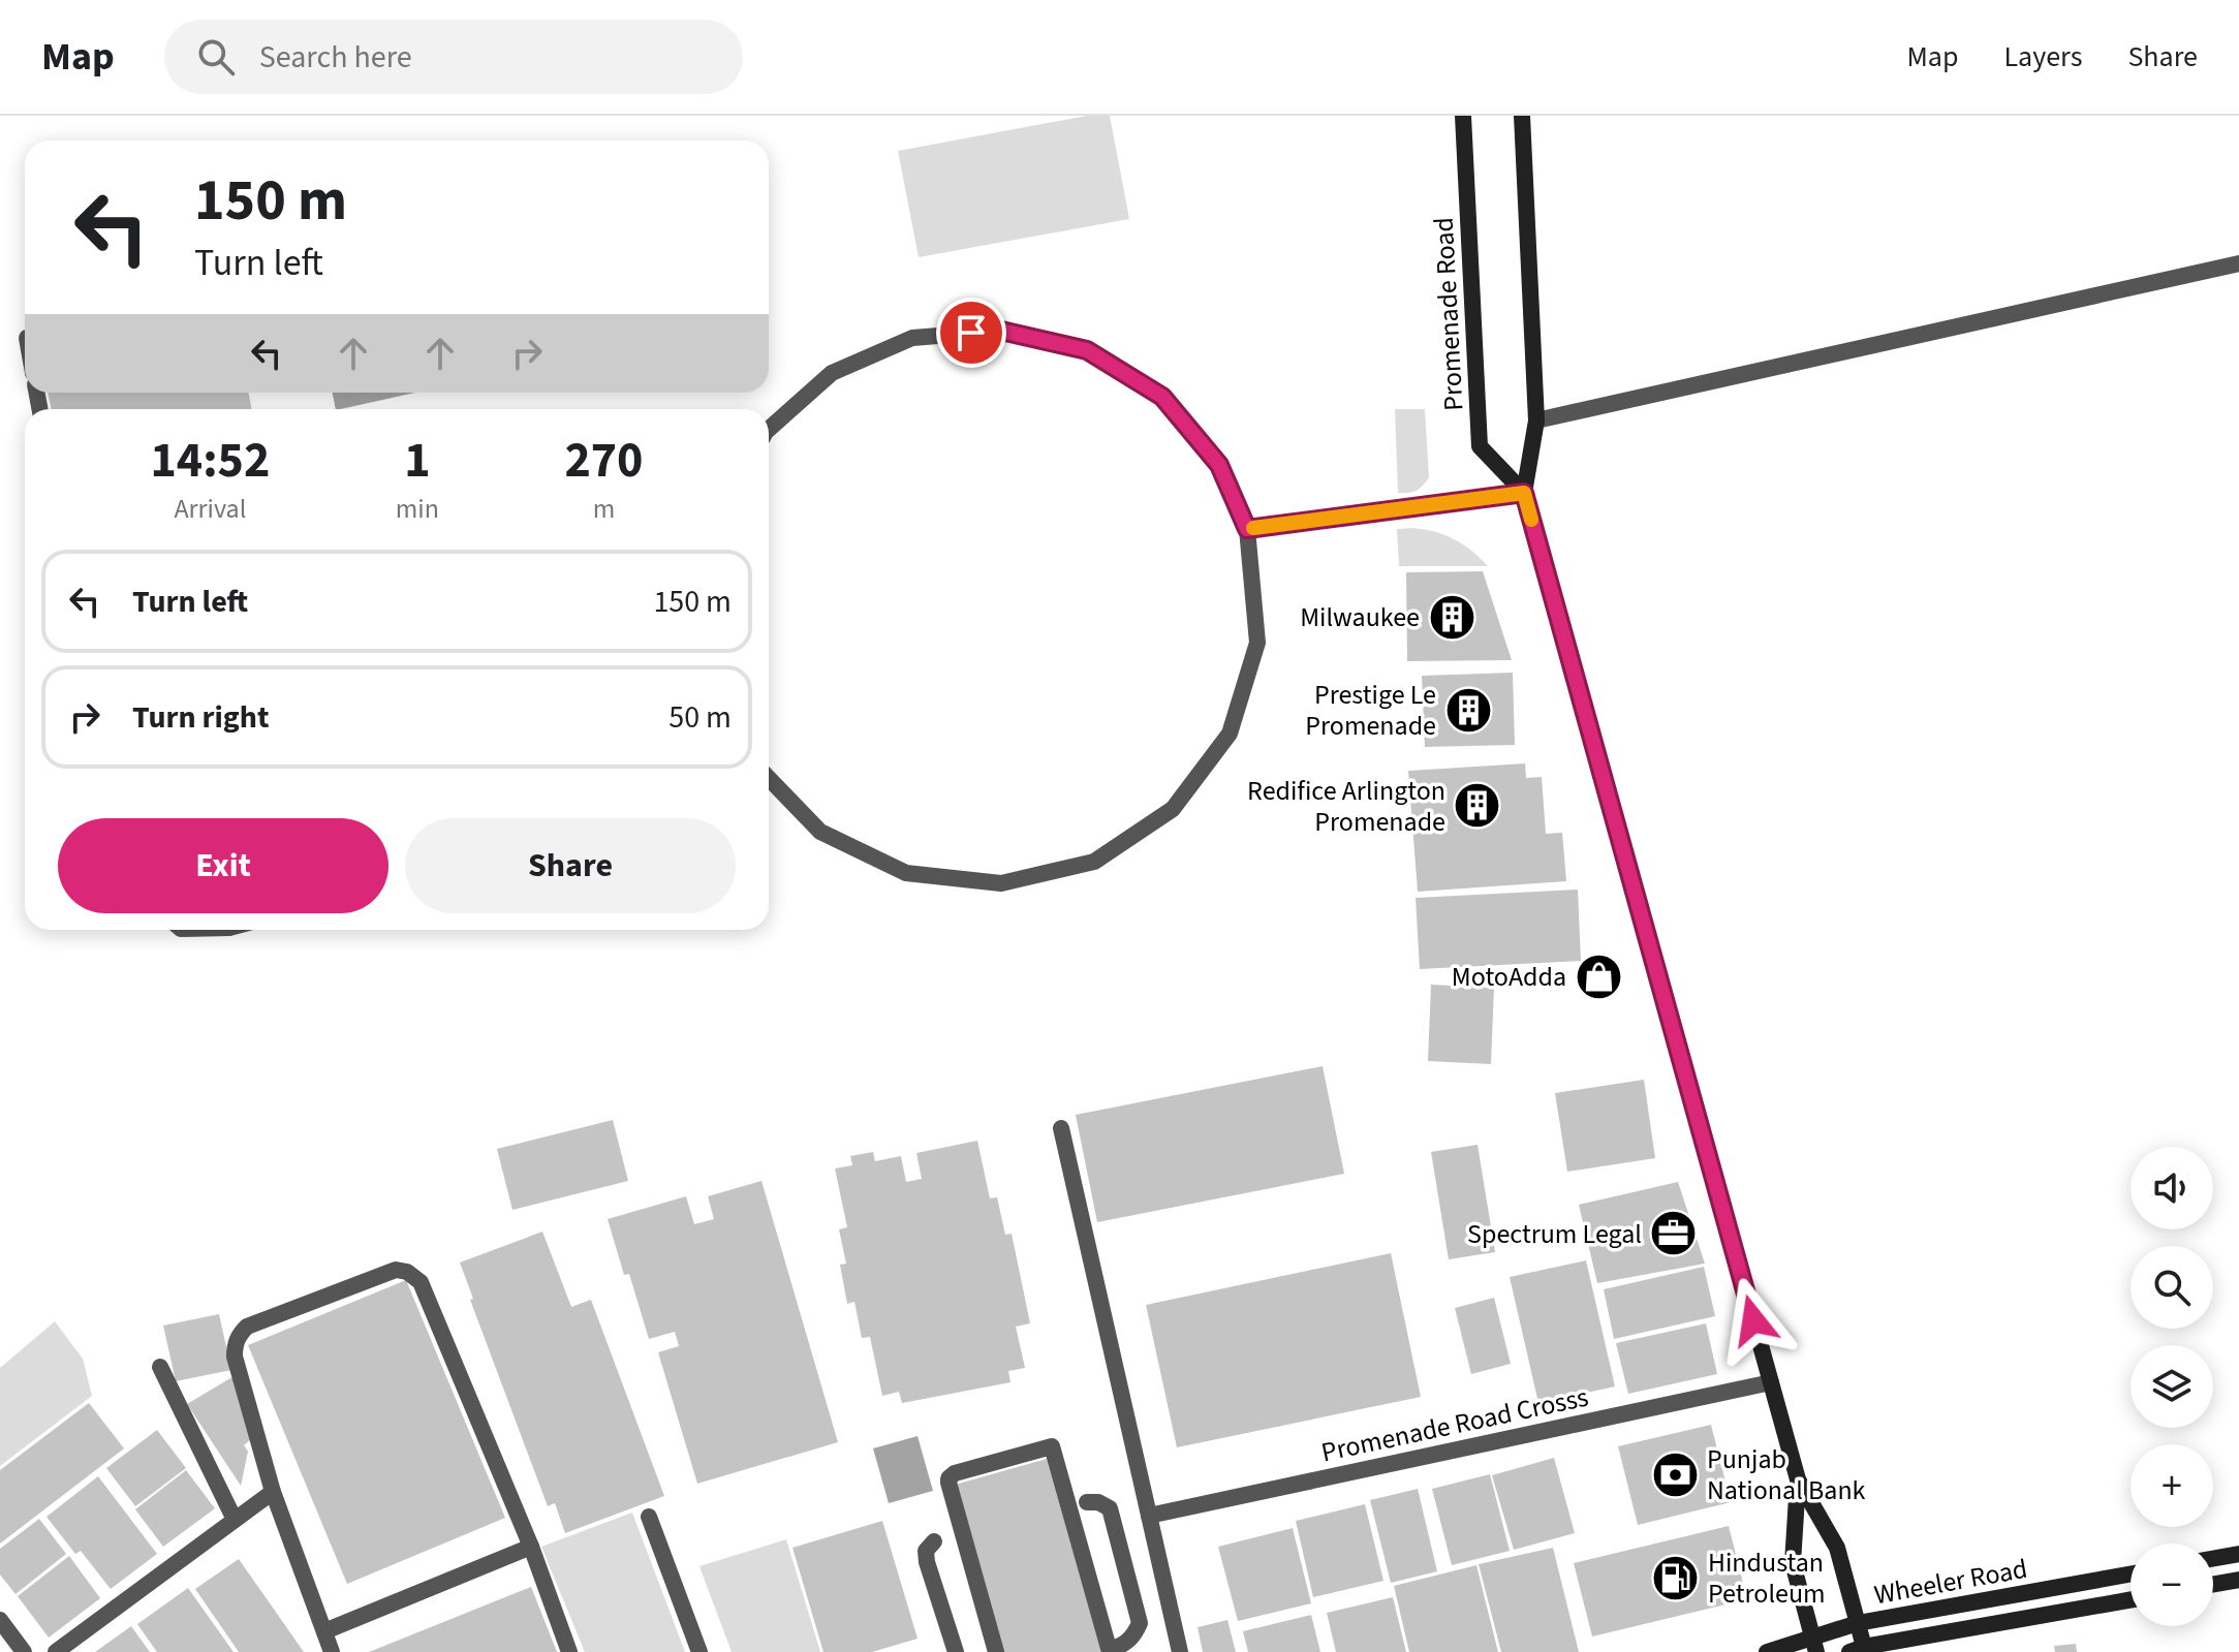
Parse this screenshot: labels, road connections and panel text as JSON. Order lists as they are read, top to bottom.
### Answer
{
  "streets": {
    "main road": ["Promenade Road", "Wheeler Road"],
    "street": ["Promenade Road Crosss"]
  },
  "crossings": [
    ["Promenade Road", "Promenade Road Crosss"],
    ["Promenade Road", "Wheeler Road"]
  ],
  "places": {
    "building": ["Milwaukee", "Prestige Le Promenade", "Redifice Arlington Promenade"],
    "shop": ["MotoAdda"],
    "office": ["Spectrum Legal"],
    "bank": ["Punjab National Bank"],
    "fuel station": ["Hindustan Petroleum"]
  },
  "page": {
    "header": "Map",
    "search": "Search here",
    "nav": ["Map", "Layers", "Share"],
    "turn": ["150 m", "Turn left"],
    "eta": [
      "14:52",
      "Arrival",
      "1",
      "min",
      "270",
      "m"
    ],
    "list": [
      {
        "name": "Turn left",
        "value": "150 m"
      },
      {
        "name": "Turn right",
        "value": "50 m"
      }
    ],
    "buttons": ["Exit", "Share"],
    "map_buttons": ["+", "−"]
  }
}
